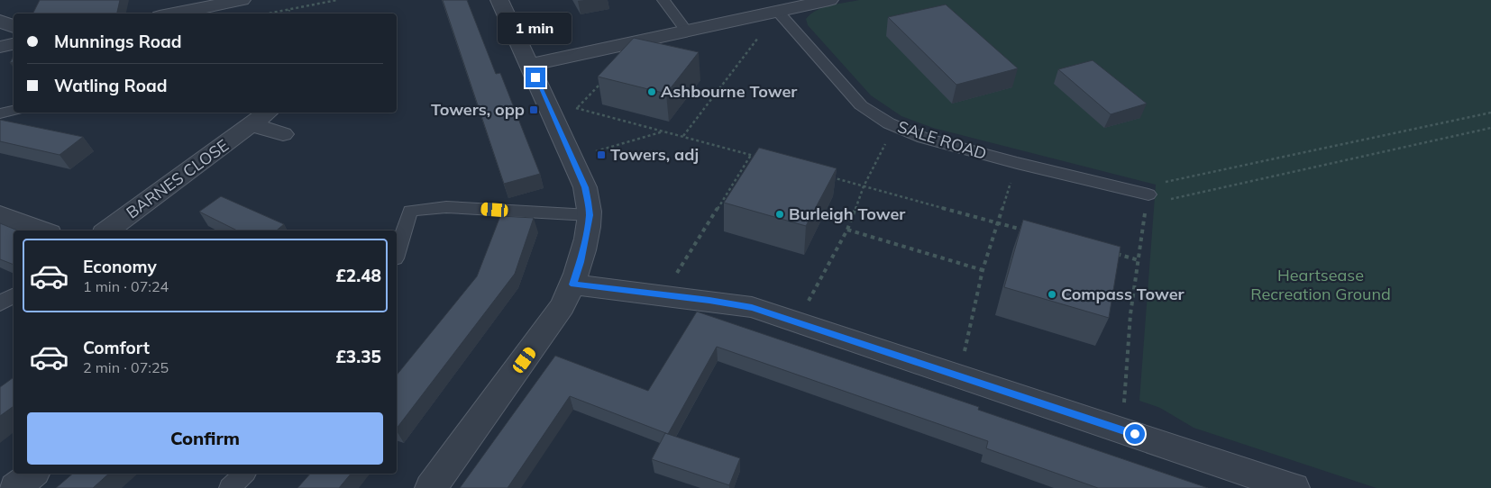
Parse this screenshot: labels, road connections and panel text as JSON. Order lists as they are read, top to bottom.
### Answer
{
  "streets": {
    "street": ["BARNES CLOSE"],
    "lane": ["SALE ROAD"]
  },
  "parks": ["Heartsease Recreation Ground"],
  "places": {
    "other": ["Ashbourne Tower", "Burleigh Tower", "Compass Tower"],
    "transit": ["Towers, opp", "Towers, adj"]
  },
  "page": {
    "bubble": "1 min",
    "banner": ["Munnings Road", "Watling Road"],
    "list": [
      {
        "name": "Economy",
        "note": "1 min · 07:24",
        "value": "£2.48"
      },
      {
        "name": "Comfort",
        "note": "2 min · 07:25",
        "value": "£3.35"
      }
    ],
    "buttons": "Confirm"
  }
}
